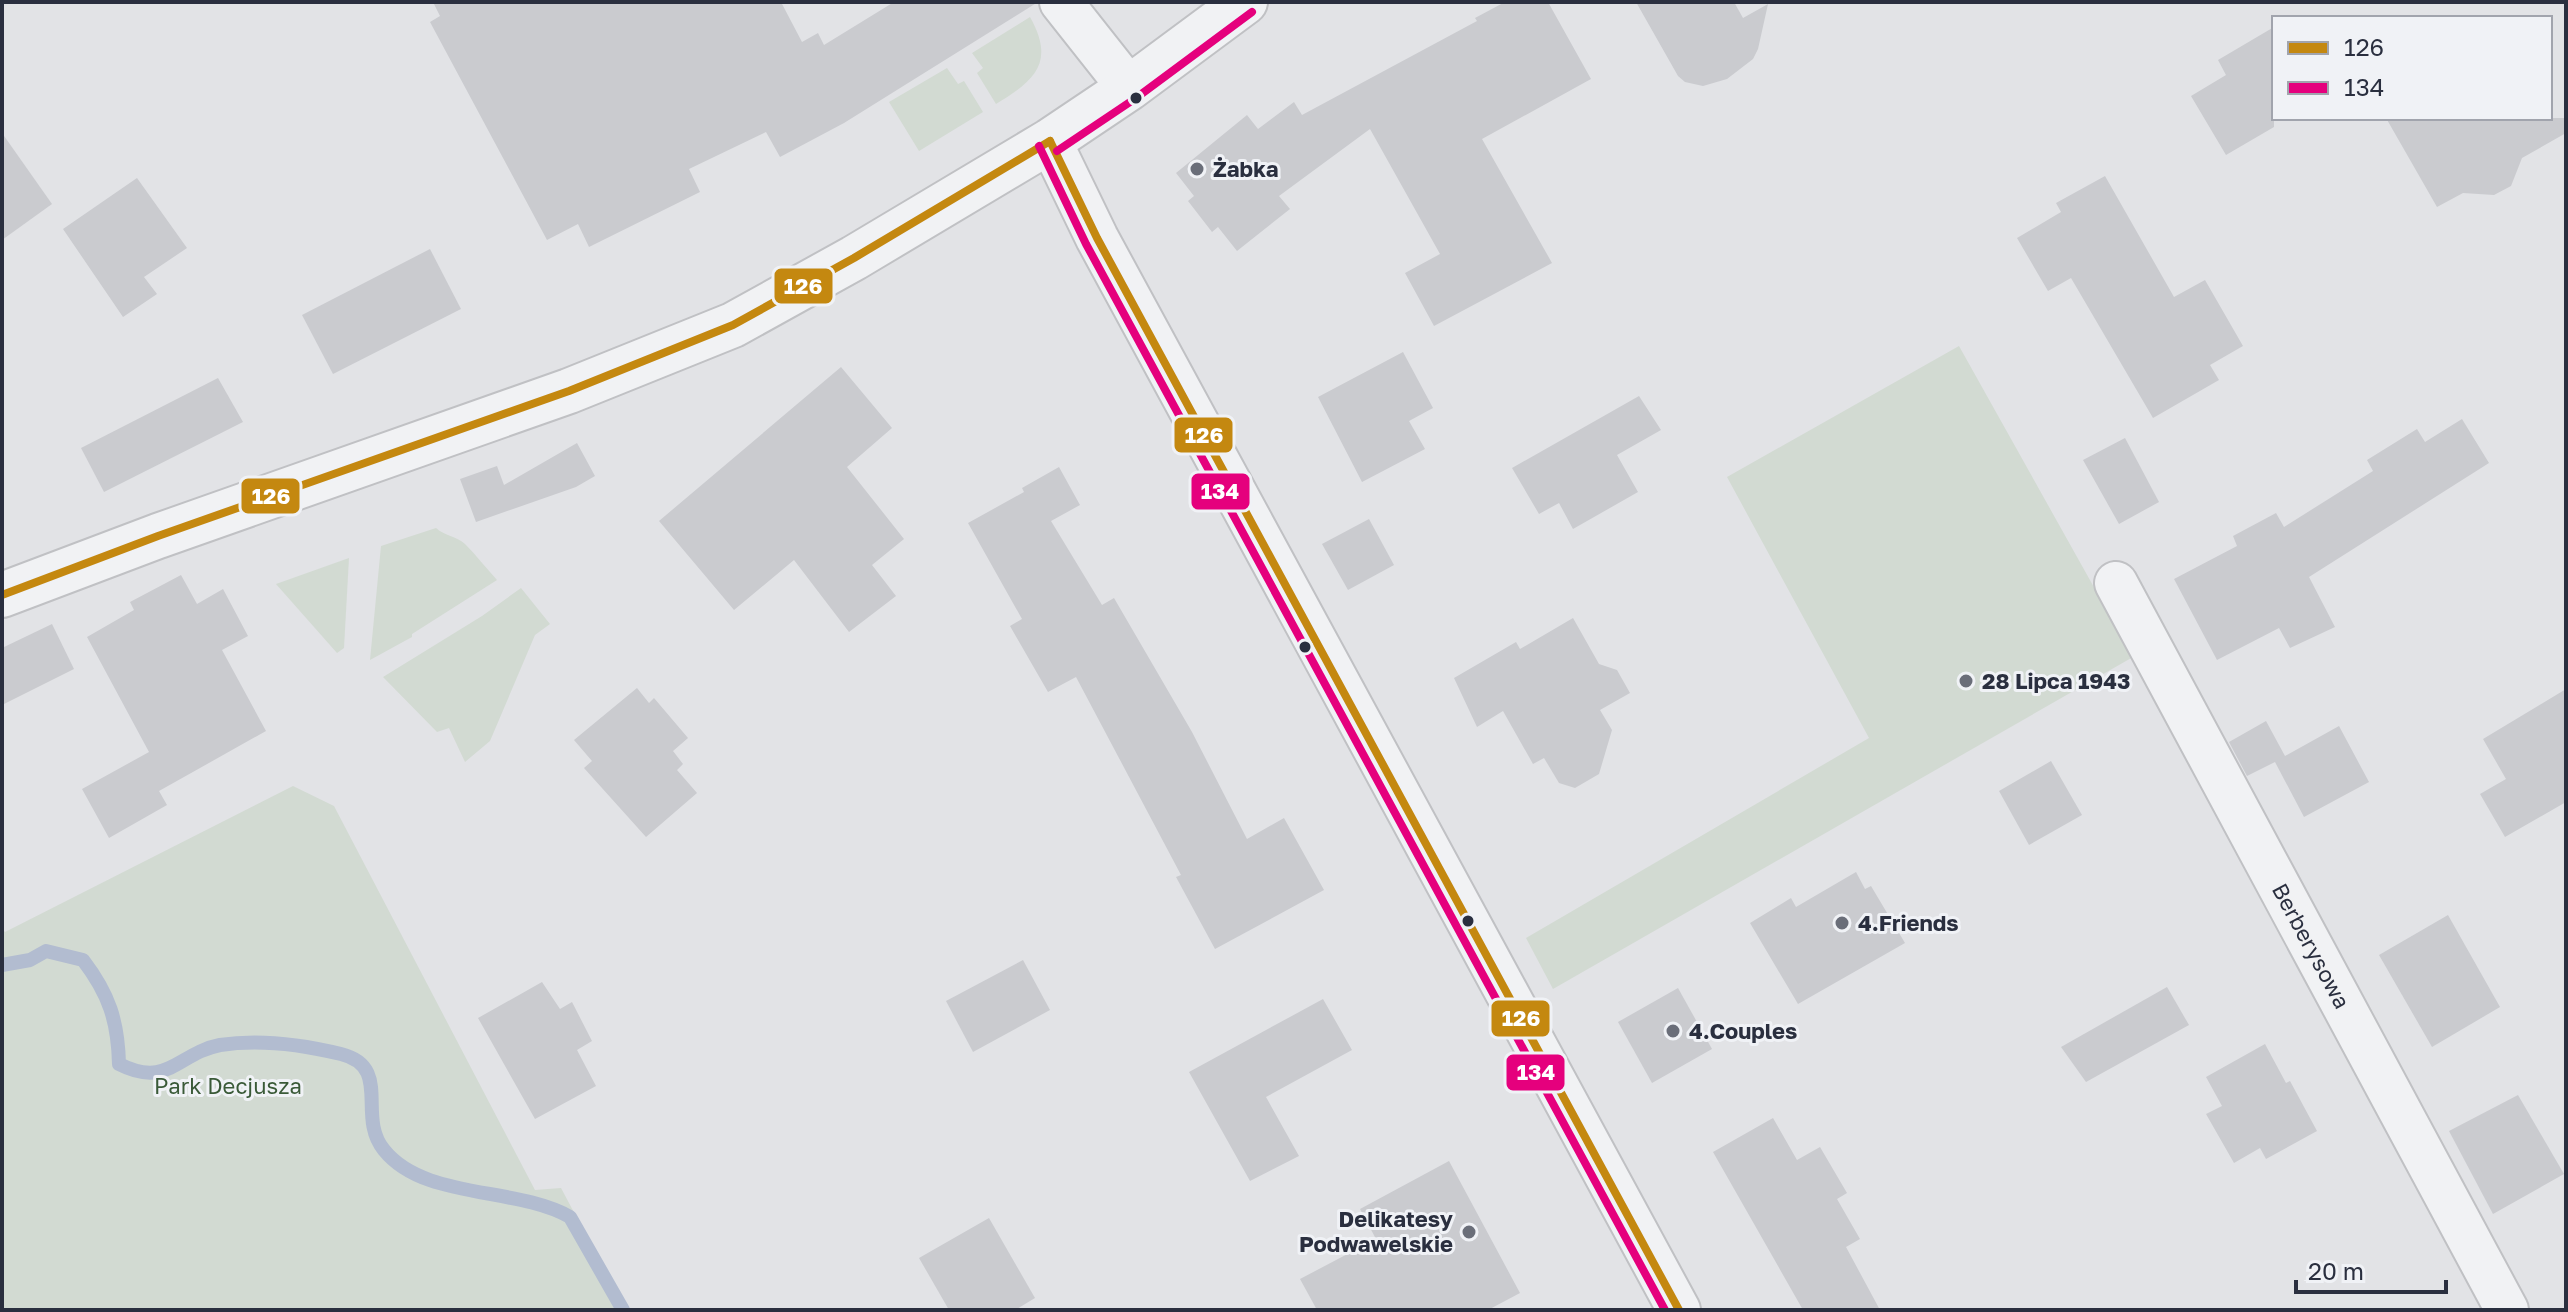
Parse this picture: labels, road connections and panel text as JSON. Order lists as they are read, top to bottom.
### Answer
{
  "streets": {
    "street": ["Berberysowa"]
  },
  "parks": ["Park Decjusza"],
  "places": [
    "Żabka",
    "28 Lipca 1943",
    "4.Friends",
    "4.Couples",
    "Delikatesy Podwawelskie"
  ],
  "lines": ["transit line 134", "transit line 126"],
  "legend": ["126", "134"],
  "scale_bar": "20 m"
}
